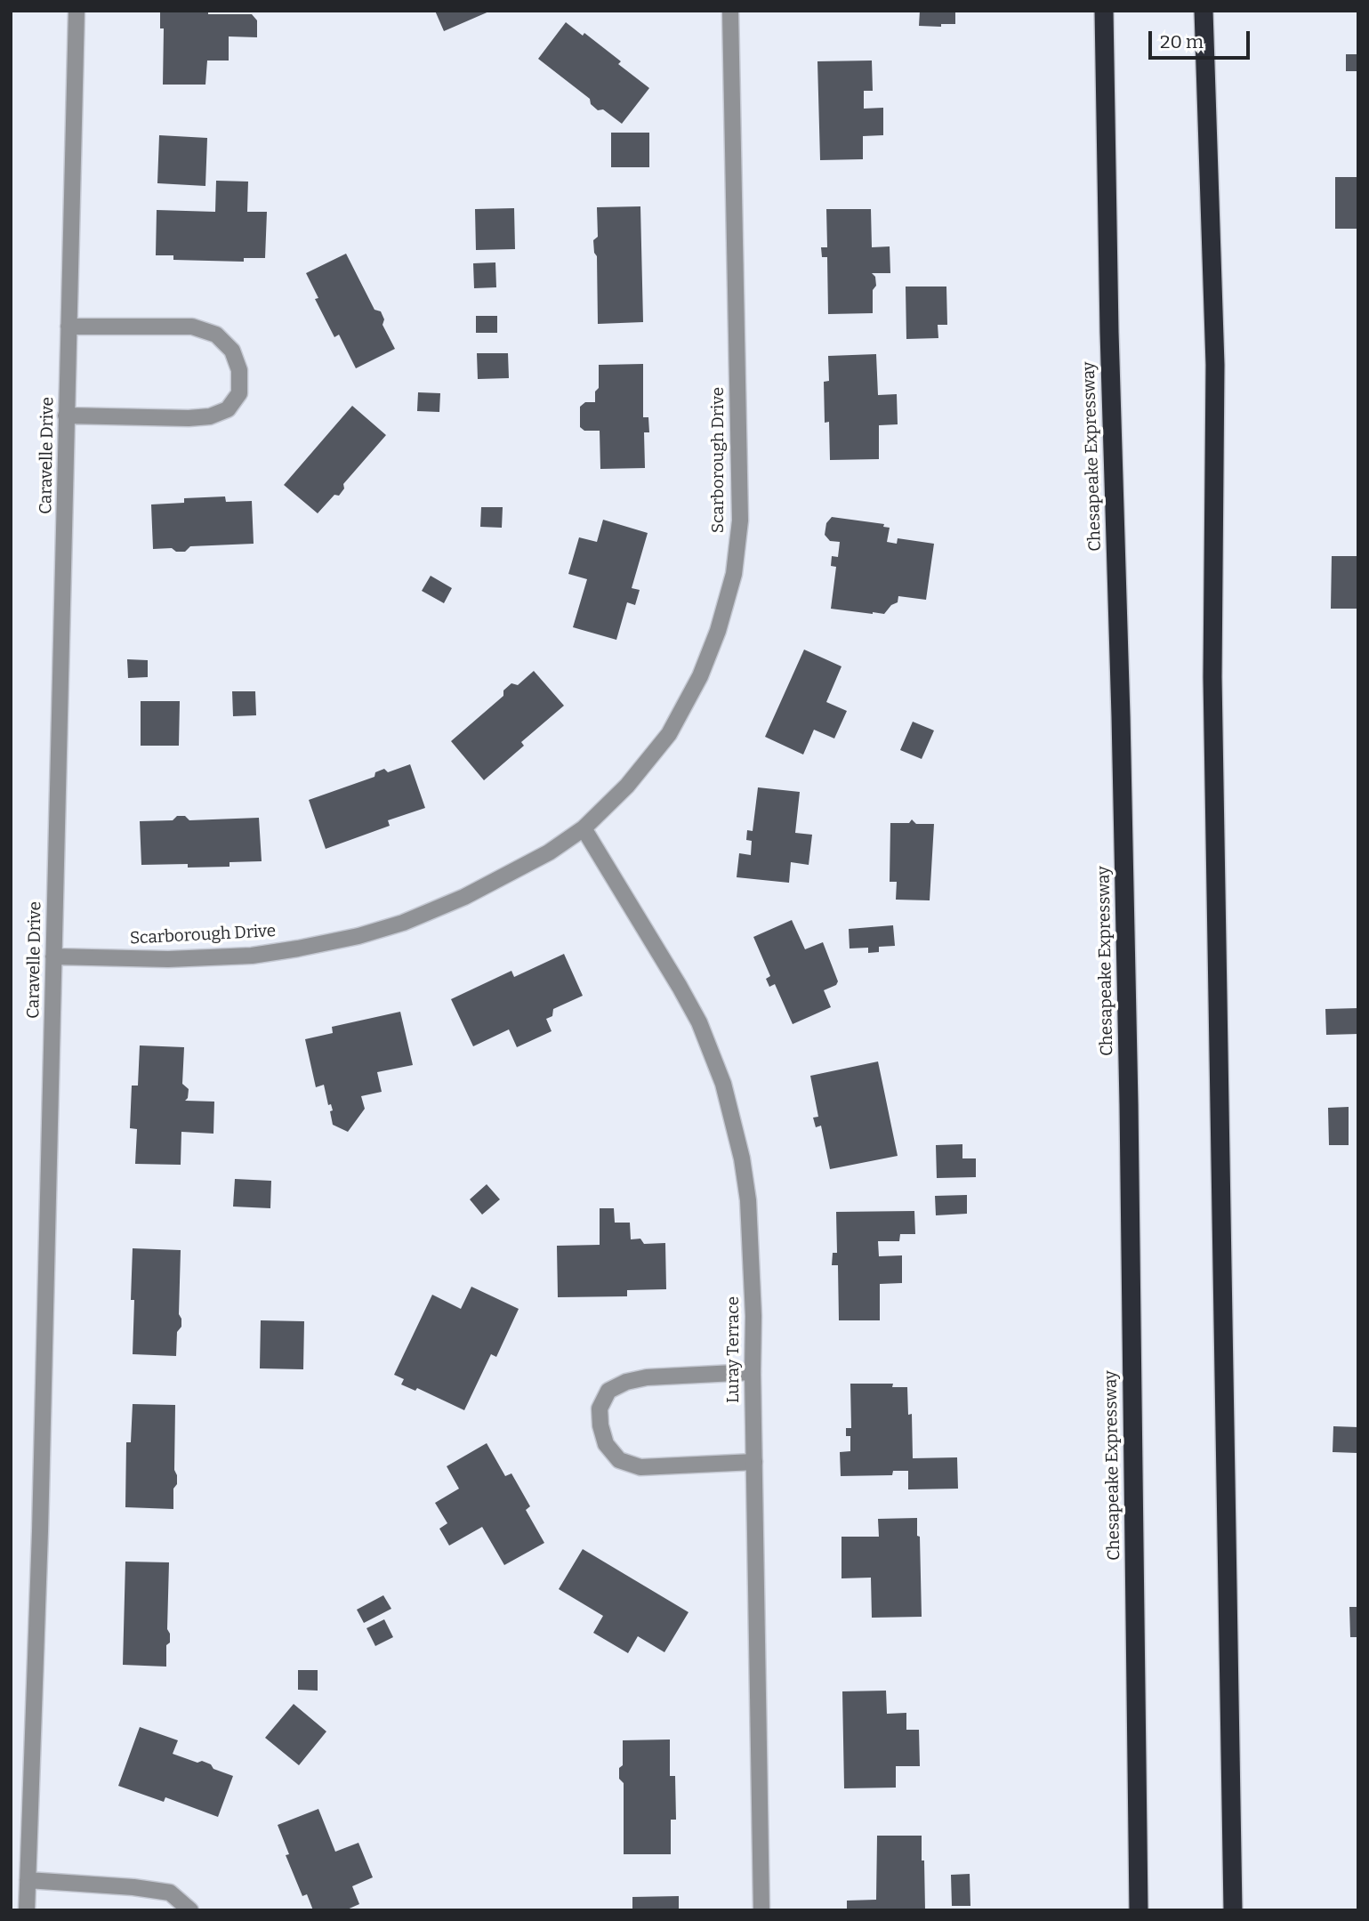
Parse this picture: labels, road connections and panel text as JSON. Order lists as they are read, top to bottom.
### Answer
{
  "streets": {
    "highway": ["Chesapeake Expressway"],
    "street": ["Caravelle Drive", "Scarborough Drive", "Luray Terrace"]
  },
  "crossings": [
    ["Caravelle Drive", "Scarborough Drive"],
    ["Scarborough Drive", "Luray Terrace"]
  ],
  "scale_bar": "20 m"
}
